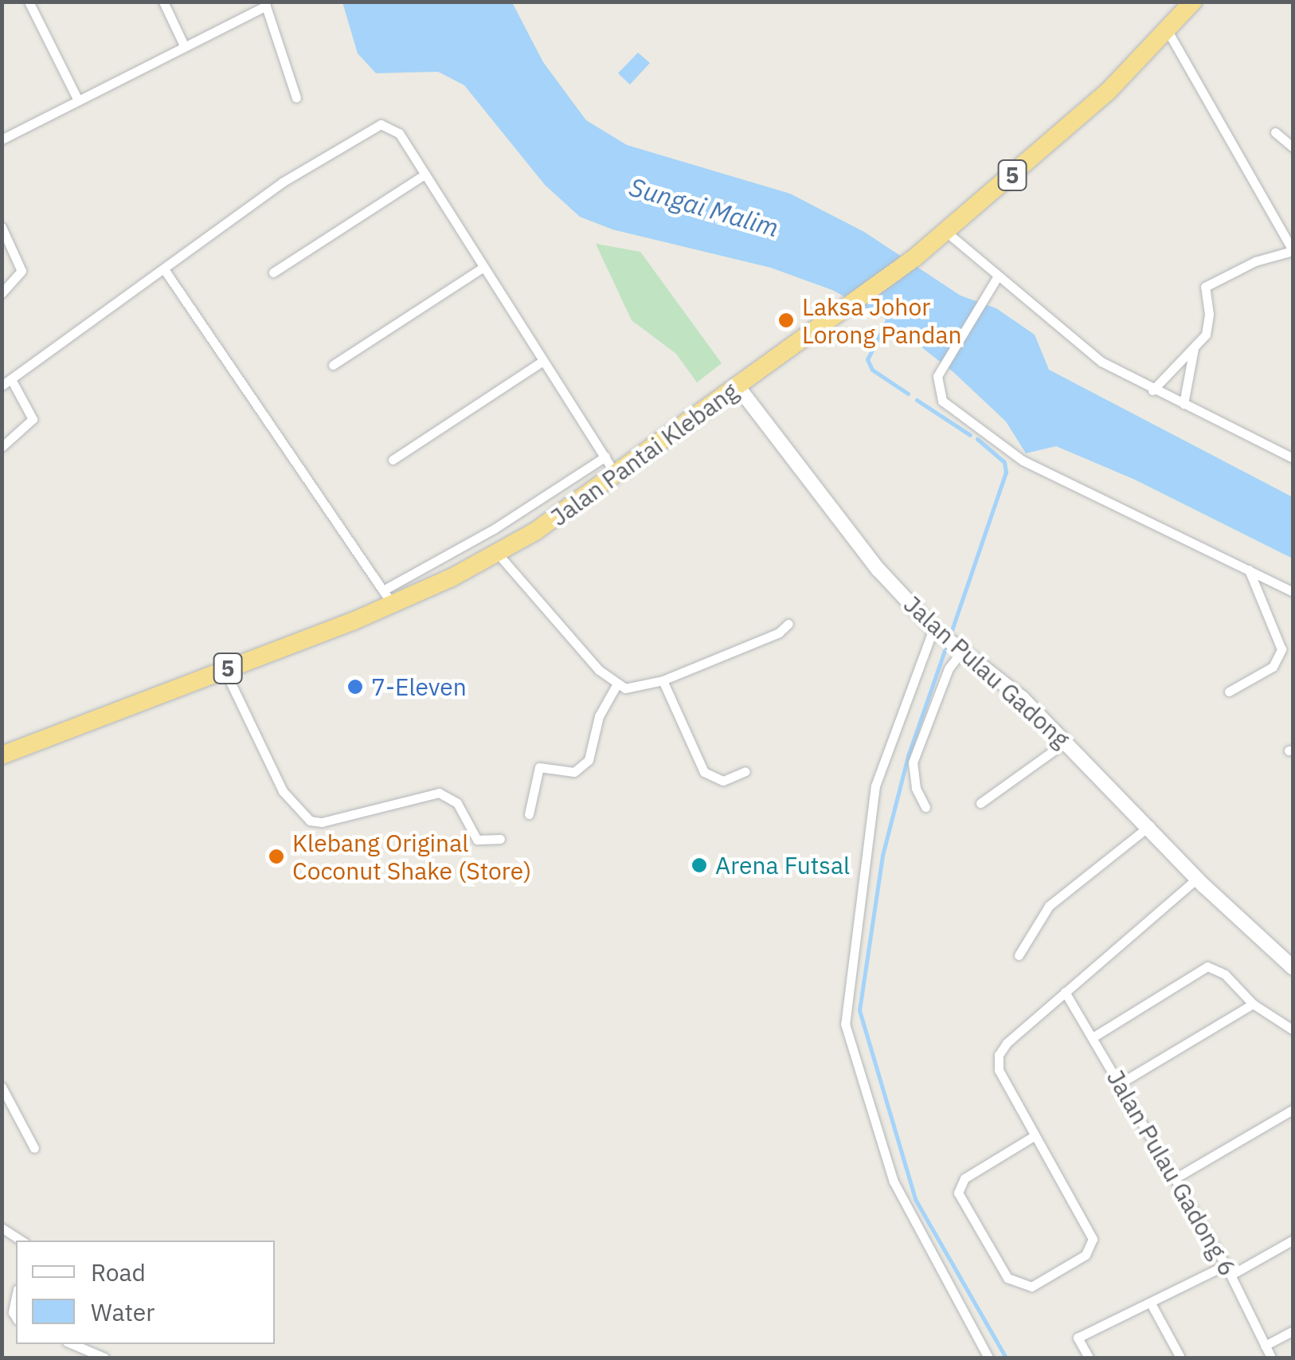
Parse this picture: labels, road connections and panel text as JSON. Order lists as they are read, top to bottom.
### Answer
{
  "streets": {
    "highway": ["5", "Jalan Pantai Klebang"],
    "main road": ["Jalan Pulau Gadong"],
    "street": ["Jalan Pulau Gadong 6"]
  },
  "crossings": [
    ["Jalan Pantai Klebang", "Jalan Pulau Gadong"]
  ],
  "water": ["Sungai Malim"],
  "places": [
    "Laksa Johor Lorong Pandan",
    "7-Eleven",
    "Klebang Original Coconut Shake (Store)",
    "Arena Futsal"
  ],
  "legend": ["Road", "Water"]
}
